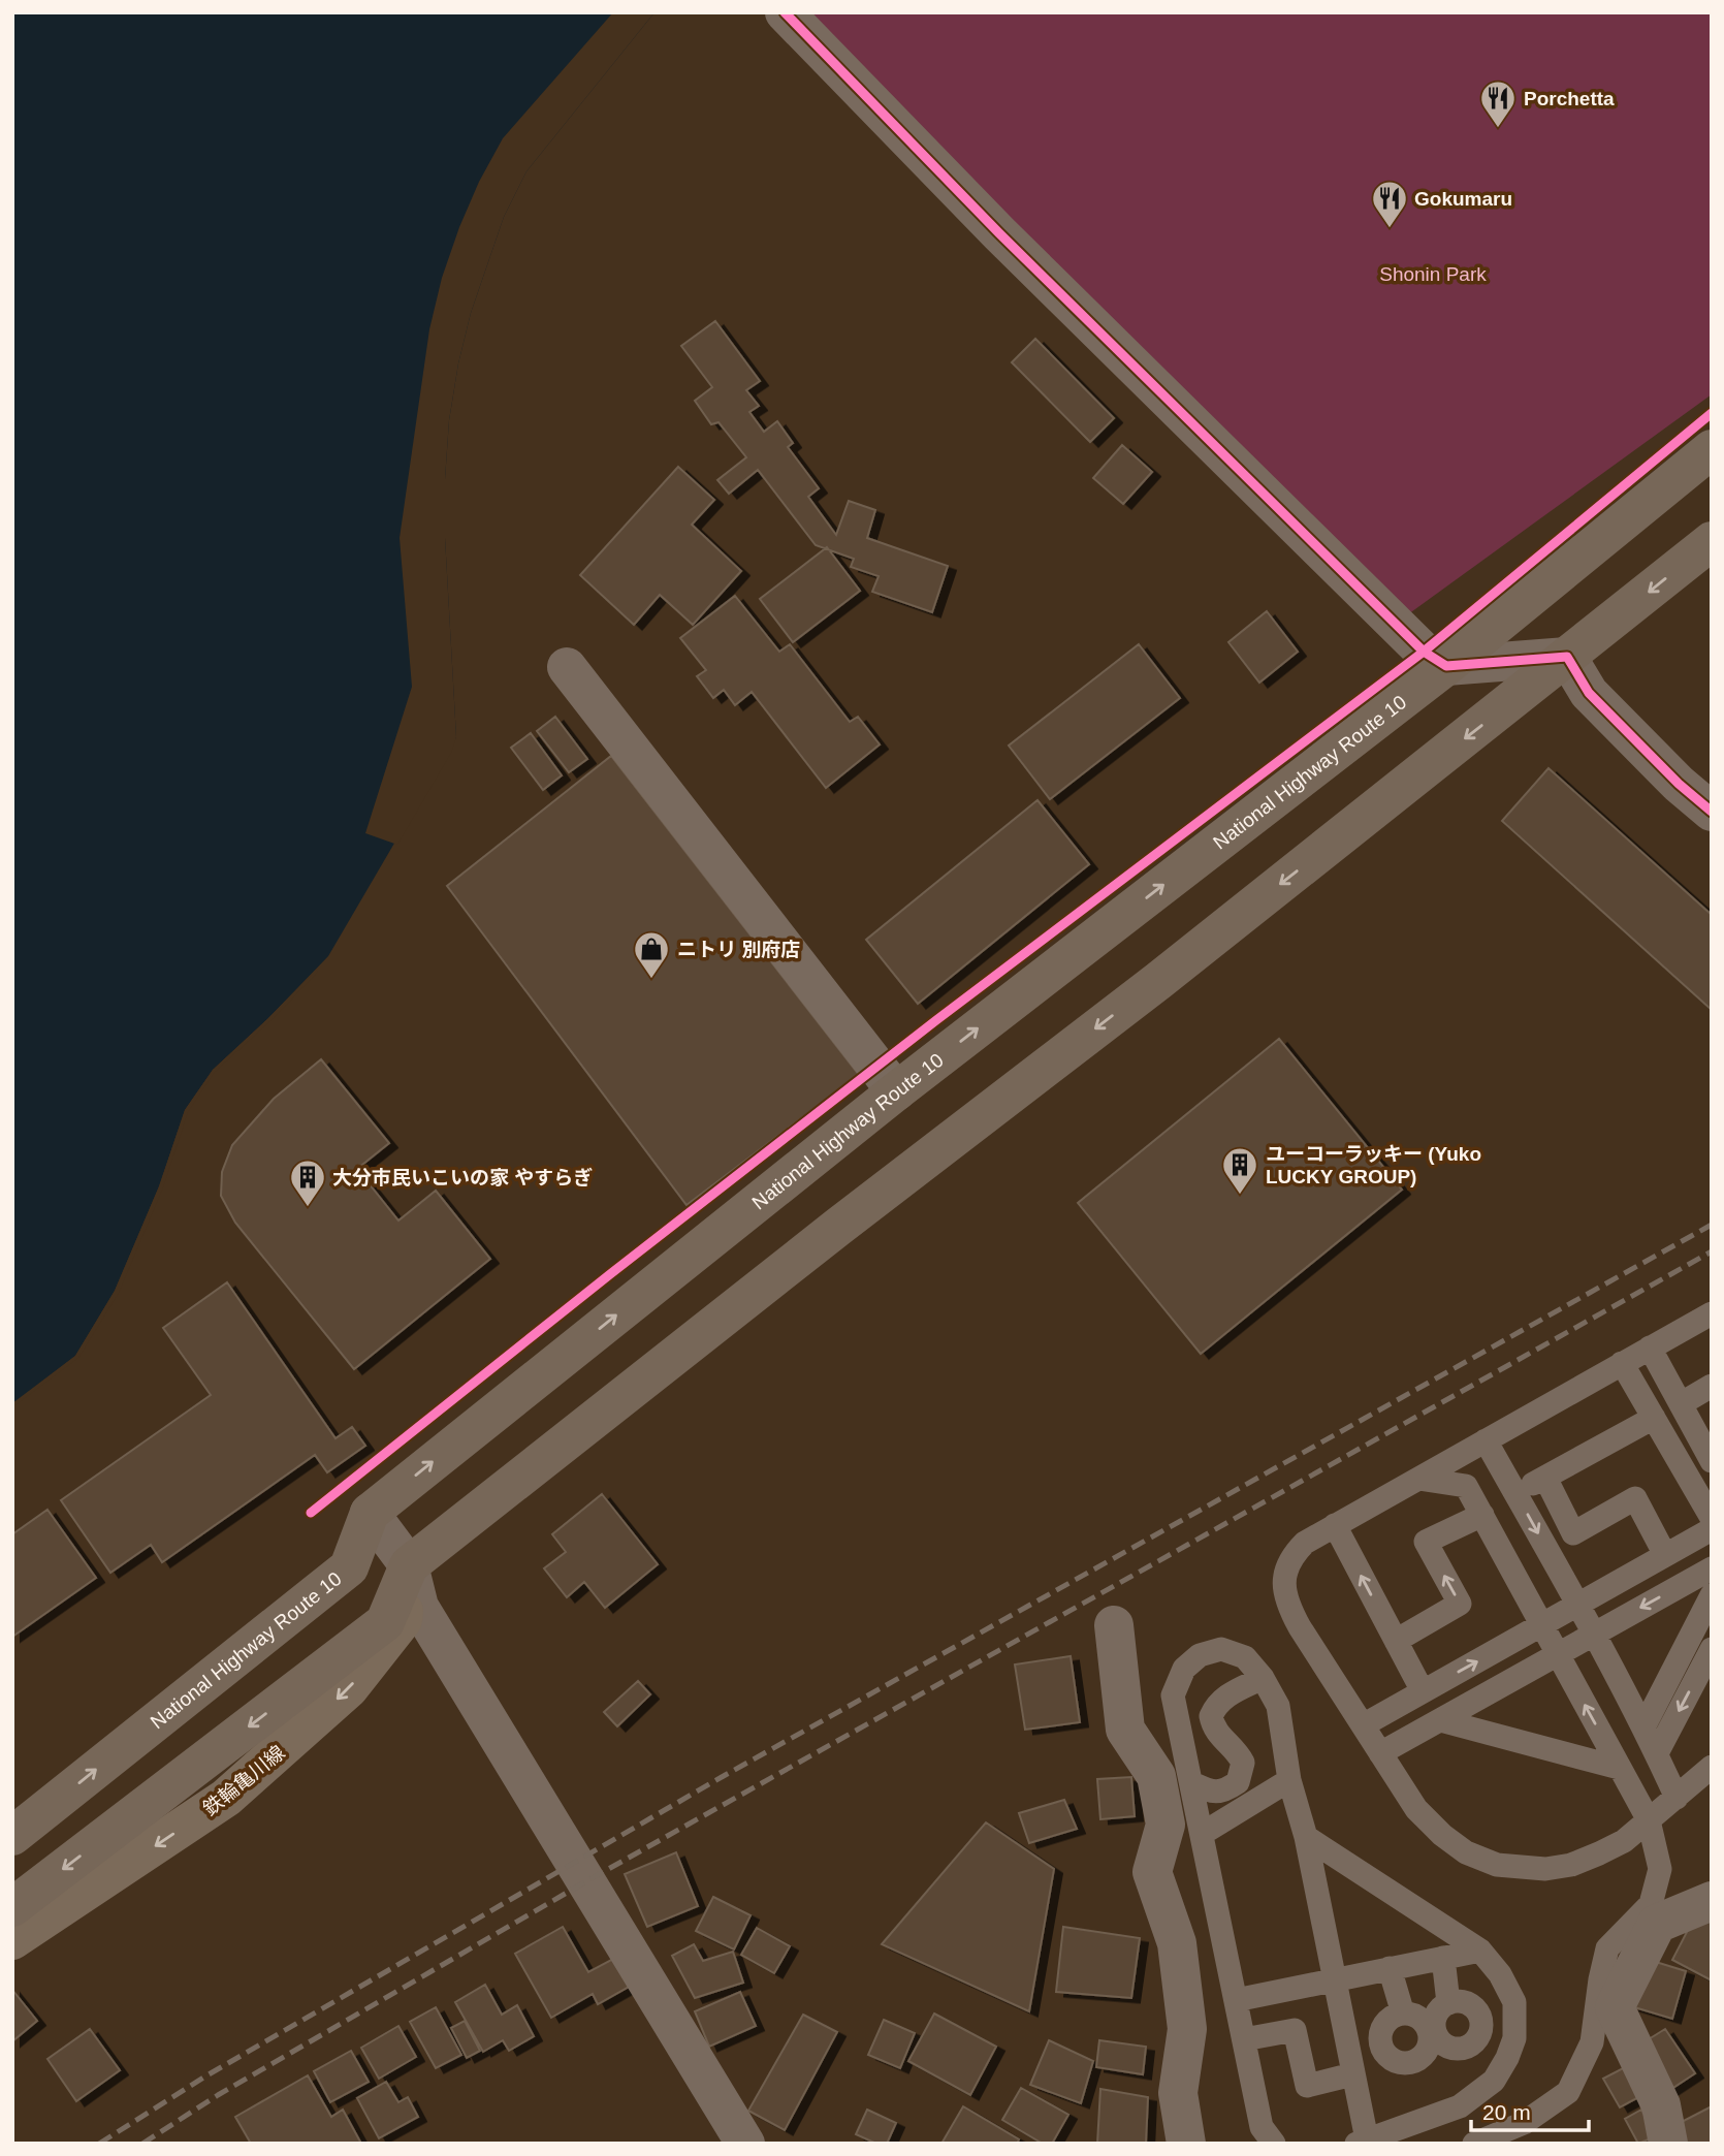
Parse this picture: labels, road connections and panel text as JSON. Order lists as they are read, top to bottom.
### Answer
{
  "streets": {
    "highway": ["National Highway Route 10"],
    "main road": ["鉄輪亀川線"]
  },
  "one_way": ["鉄輪亀川線"],
  "parks": ["Shonin Park"],
  "places": {
    "restaurant": ["Porchetta", "Gokumaru"],
    "shop": ["ニトリ 別府店"],
    "building": ["ユーコーラッキー (Yuko LUCKY GROUP)", "大分市民いこいの家 やすらぎ"]
  },
  "scale_bar": "20 m"
}
